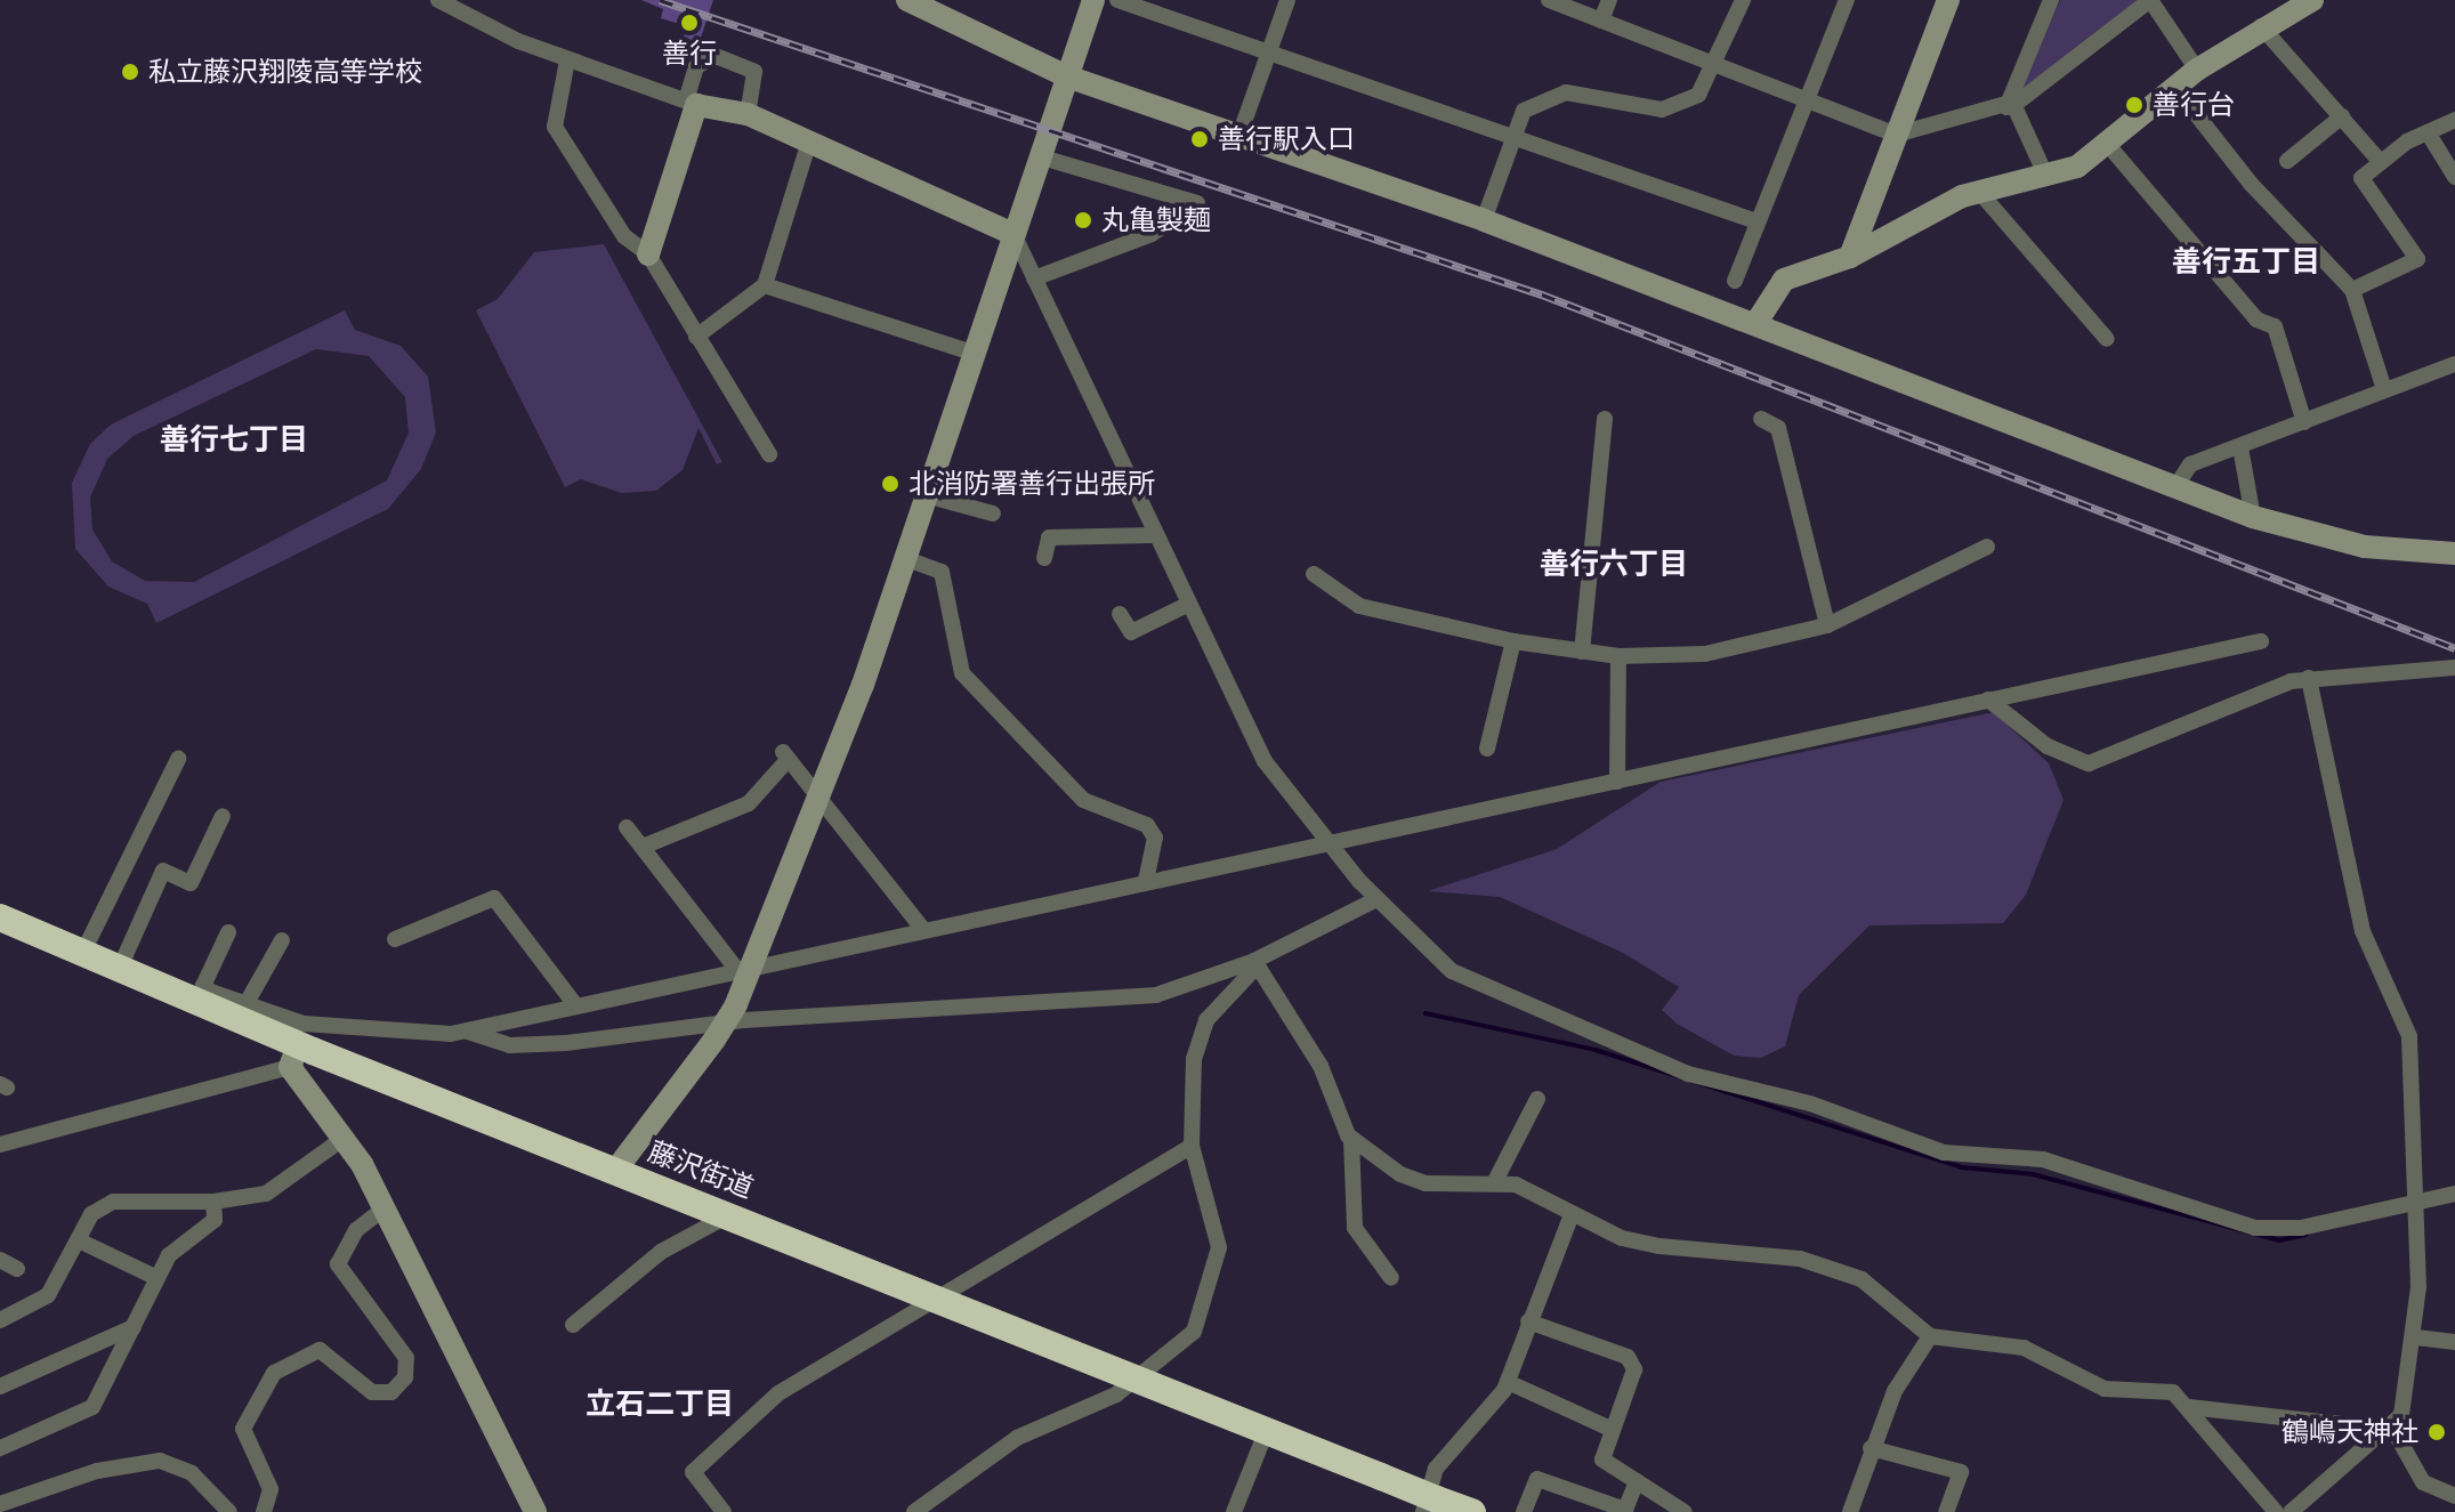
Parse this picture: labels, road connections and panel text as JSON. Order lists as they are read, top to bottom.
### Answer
{
  "streets": {
    "highway": ["藤沢街道"]
  },
  "districts": [
    "善行五丁目",
    "善行七丁目",
    "善行六丁目",
    "立石二丁目"
  ],
  "places": [
    "善行",
    "私立藤沢翔陵高等学校",
    "善行台",
    "善行駅入口",
    "丸亀製麺",
    "北消防署善行出張所",
    "鶴嶋天神社"
  ]
}
